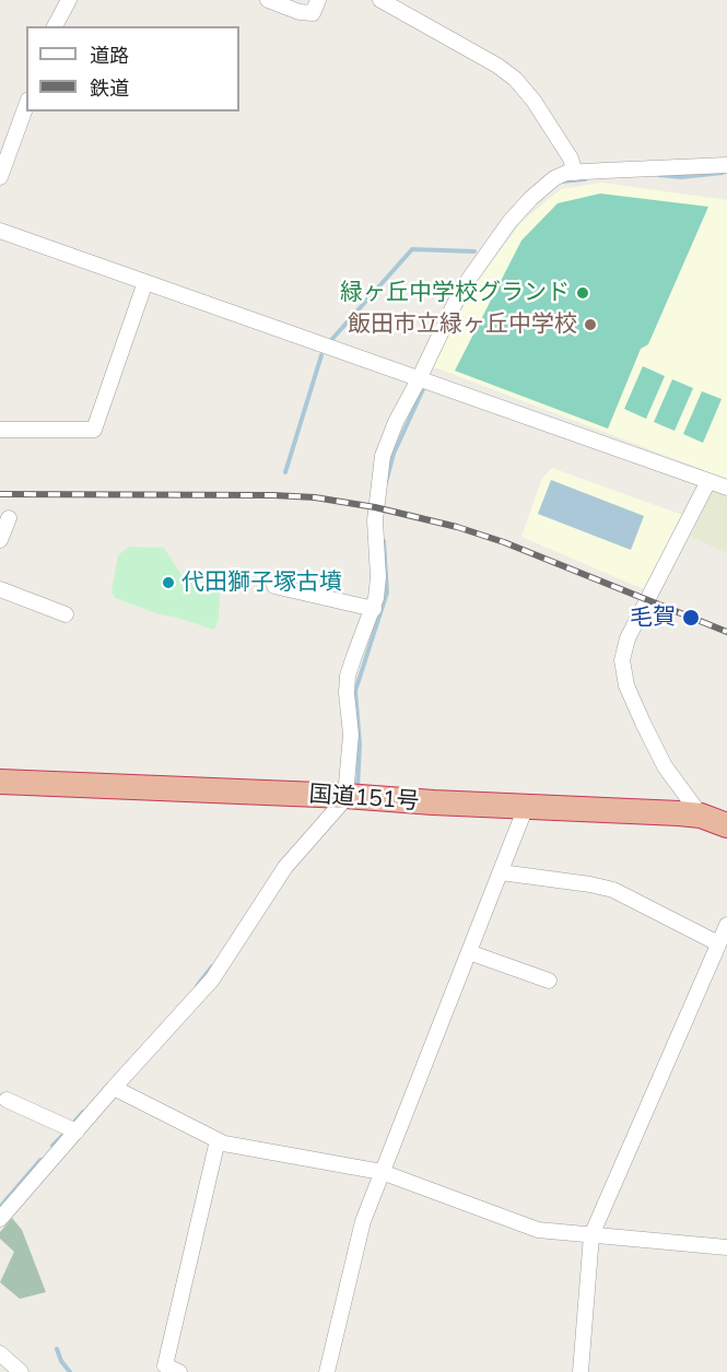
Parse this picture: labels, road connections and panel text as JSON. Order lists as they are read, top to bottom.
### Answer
{
  "streets": {
    "highway": ["国道151号"]
  },
  "places": [
    "緑ヶ丘中学校グランド",
    "飯田市立緑ヶ丘中学校",
    "代田獅子塚古墳",
    "毛賀"
  ],
  "legend": ["道路", "鉄道"]
}
